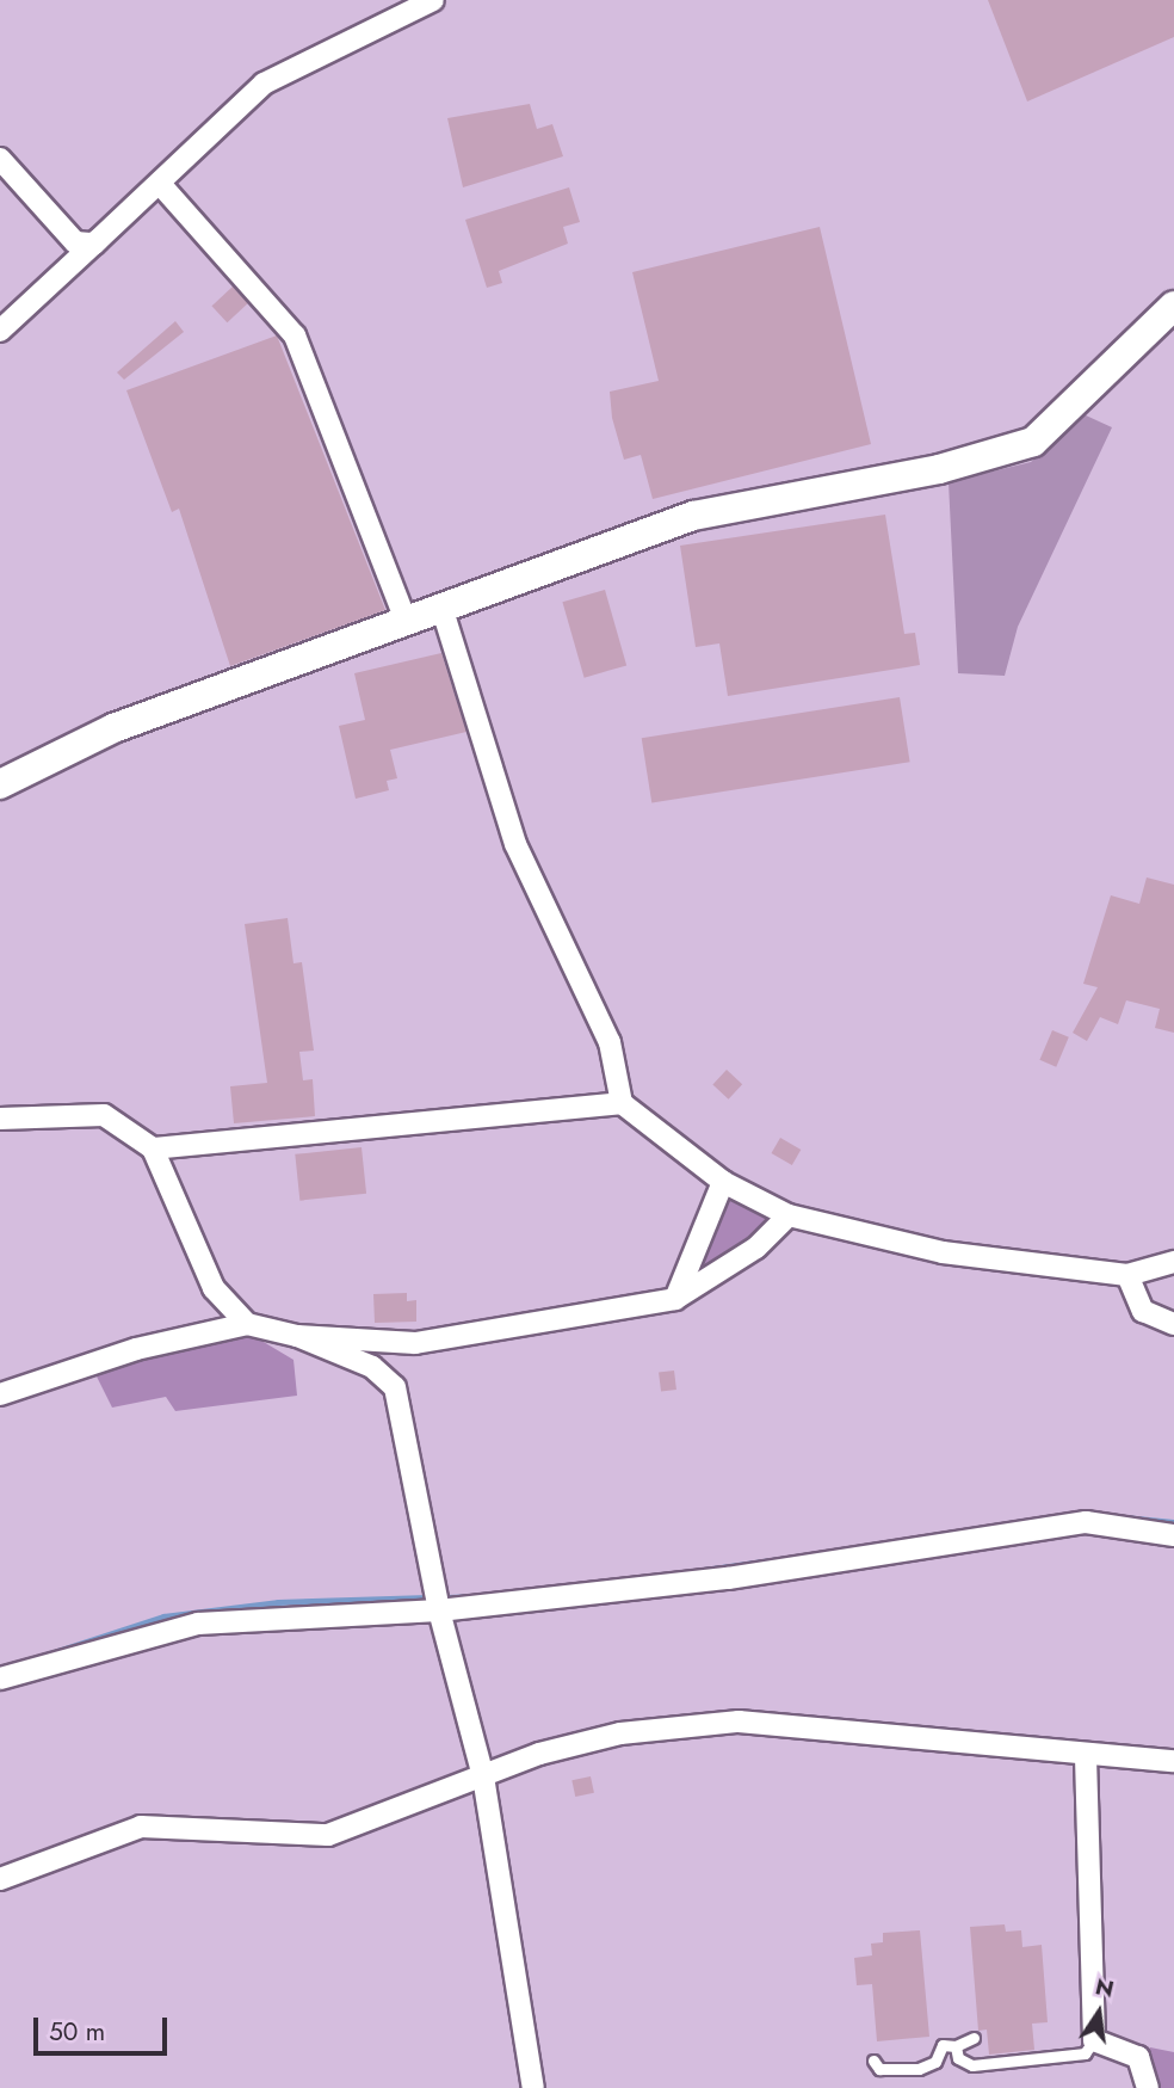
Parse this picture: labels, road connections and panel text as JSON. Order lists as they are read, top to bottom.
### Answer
{
  "scale_bar": "50 m",
  "north": "top"
}
